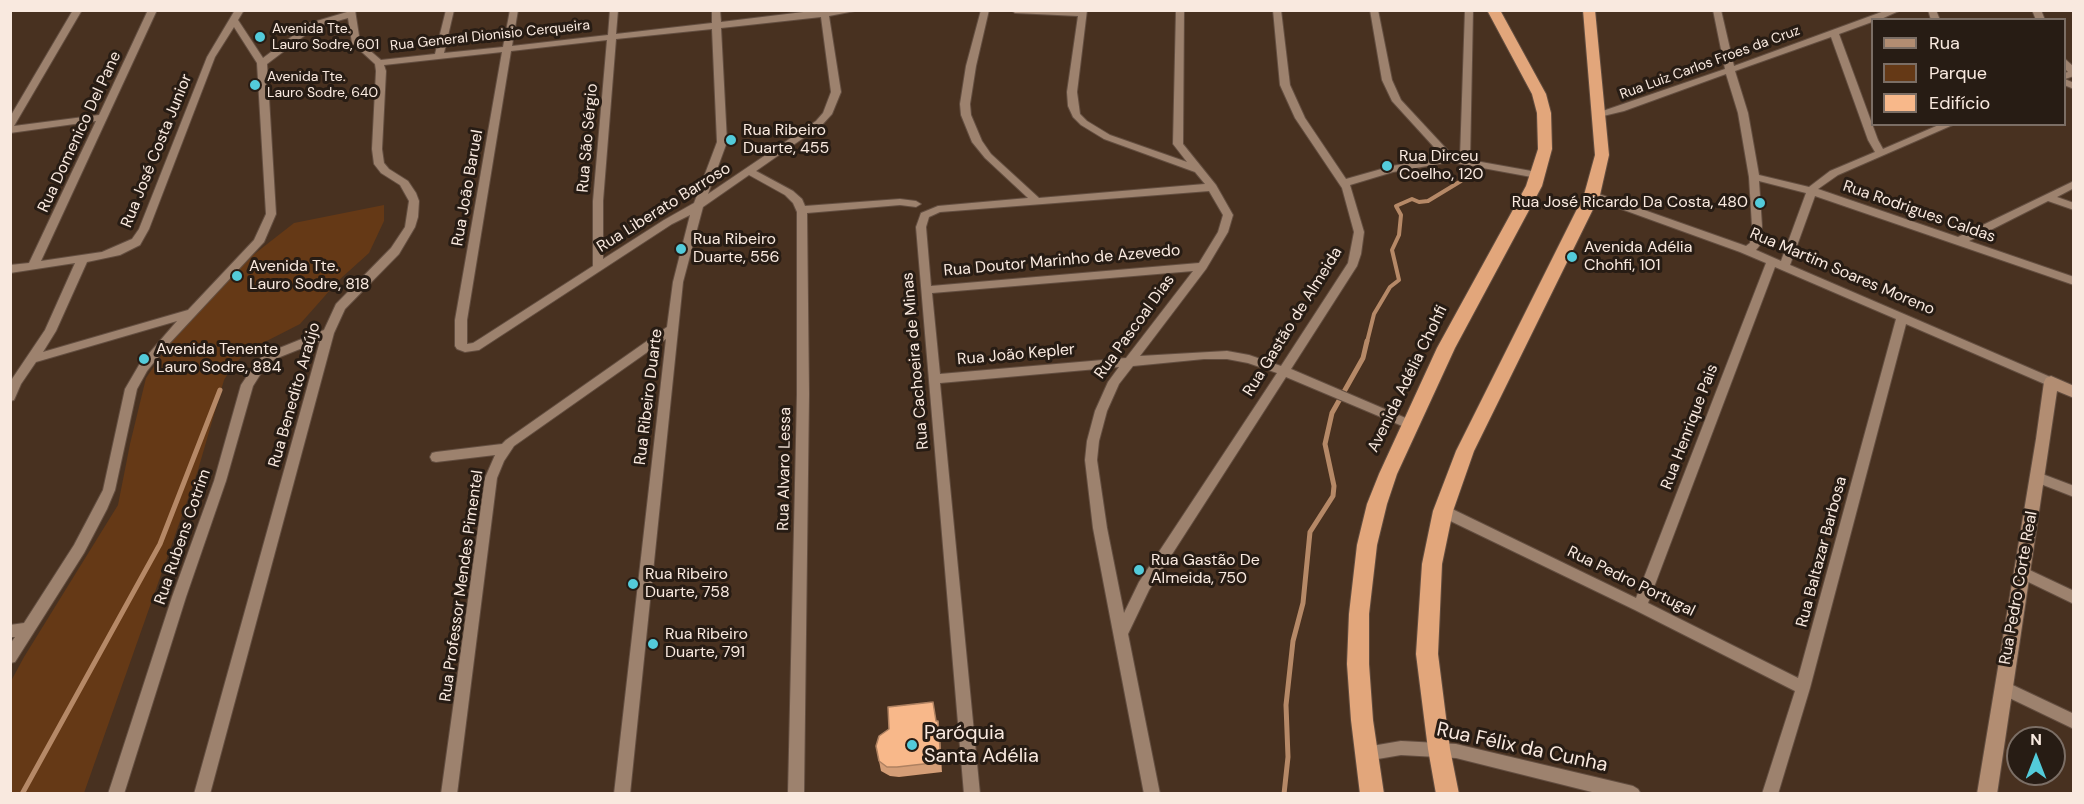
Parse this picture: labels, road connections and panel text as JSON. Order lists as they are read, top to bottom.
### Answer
{
  "streets": {
    "highway": ["Avenida Adélia Chohfi"],
    "street": [
      "Rua General Dionisio Cerqueira",
      "Rua Luiz Carlos Froes da Cruz",
      "Rua Domenico Del Pane",
      "Rua São Sérgio",
      "Rua José Costa Junior",
      "Rua João Baruel",
      "Rua Liberato Barroso",
      "Rua Rodrigues Caldas",
      "Rua Doutor Marinho de Azevedo",
      "Rua Martim Soares Moreno",
      "Rua Gastão de Almeida",
      "Rua Pascoal Dias",
      "Rua João Kepler",
      "Rua Cachoeira de Minas",
      "Rua Benedito Araújo",
      "Rua Ribeiro Duarte",
      "Rua Henrique Pais",
      "Rua Alvaro Lessa",
      "Rua Rubens Cotrim",
      "Rua Baltazar Barbosa",
      "Rua Pedro Portugal",
      "Rua Professor Mendes Pimentel",
      "Rua Pedro Corte Real",
      "Rua Félix da Cunha"
    ]
  },
  "crossings": [
    ["Rua General Dionisio Cerqueira", "Rua São Sérgio"],
    ["Rua General Dionisio Cerqueira", "Rua João Baruel"],
    ["Rua General Dionisio Cerqueira", "Rua Liberato Barroso"],
    ["Rua General Dionisio Cerqueira", "Rua Benedito Araújo"],
    ["Rua General Dionisio Cerqueira", "Rua Ribeiro Duarte"],
    ["Rua Domenico Del Pane", "Rua José Costa Junior"],
    ["Rua São Sérgio", "Rua Liberato Barroso"],
    ["Rua João Baruel", "Rua Liberato Barroso"],
    ["Rua Liberato Barroso", "Rua Ribeiro Duarte"],
    ["Rua Rodrigues Caldas", "Rua Henrique Pais"],
    ["Rua Doutor Marinho de Azevedo", "Rua Pascoal Dias"],
    ["Rua Doutor Marinho de Azevedo", "Rua Cachoeira de Minas"],
    ["Rua Martim Soares Moreno", "Rua Henrique Pais"],
    ["Rua Martim Soares Moreno", "Rua Baltazar Barbosa"],
    ["Rua Martim Soares Moreno", "Rua Pedro Corte Real"],
    ["Rua Gastão de Almeida", "Rua Pascoal Dias"],
    ["Rua Gastão de Almeida", "Rua João Kepler"],
    ["Rua Pascoal Dias", "Rua João Kepler"],
    ["Rua Pascoal Dias", "Rua Cachoeira de Minas"],
    ["Rua João Kepler", "Rua Cachoeira de Minas"],
    ["Rua João Kepler", "Avenida Adélia Chohfi"],
    ["Avenida Adélia Chohfi", "Rua Félix da Cunha"],
    ["Rua Benedito Araújo", "Rua Rubens Cotrim"],
    ["Rua Ribeiro Duarte", "Rua Professor Mendes Pimentel"],
    ["Rua Henrique Pais", "Rua Pedro Portugal"],
    ["Rua Baltazar Barbosa", "Rua Pedro Portugal"]
  ],
  "places": [
    "Avenida Tte. Lauro Sodre, 601",
    "Avenida Tte. Lauro Sodre, 640",
    "Rua Ribeiro Duarte, 455",
    "Rua Dirceu Coelho, 120",
    "Rua José Ricardo Da Costa, 480",
    "Rua Ribeiro Duarte, 556",
    "Avenida Adélia Chohfi, 101",
    "Avenida Tte. Lauro Sodre, 818",
    "Avenida Tenente Lauro Sodre, 884",
    "Rua Gastão De Almeida, 750",
    "Rua Ribeiro Duarte, 758",
    "Rua Ribeiro Duarte, 791",
    "Paróquia Santa Adélia"
  ],
  "legend": ["Rua", "Parque", "Edifício"],
  "north": "top"
}
